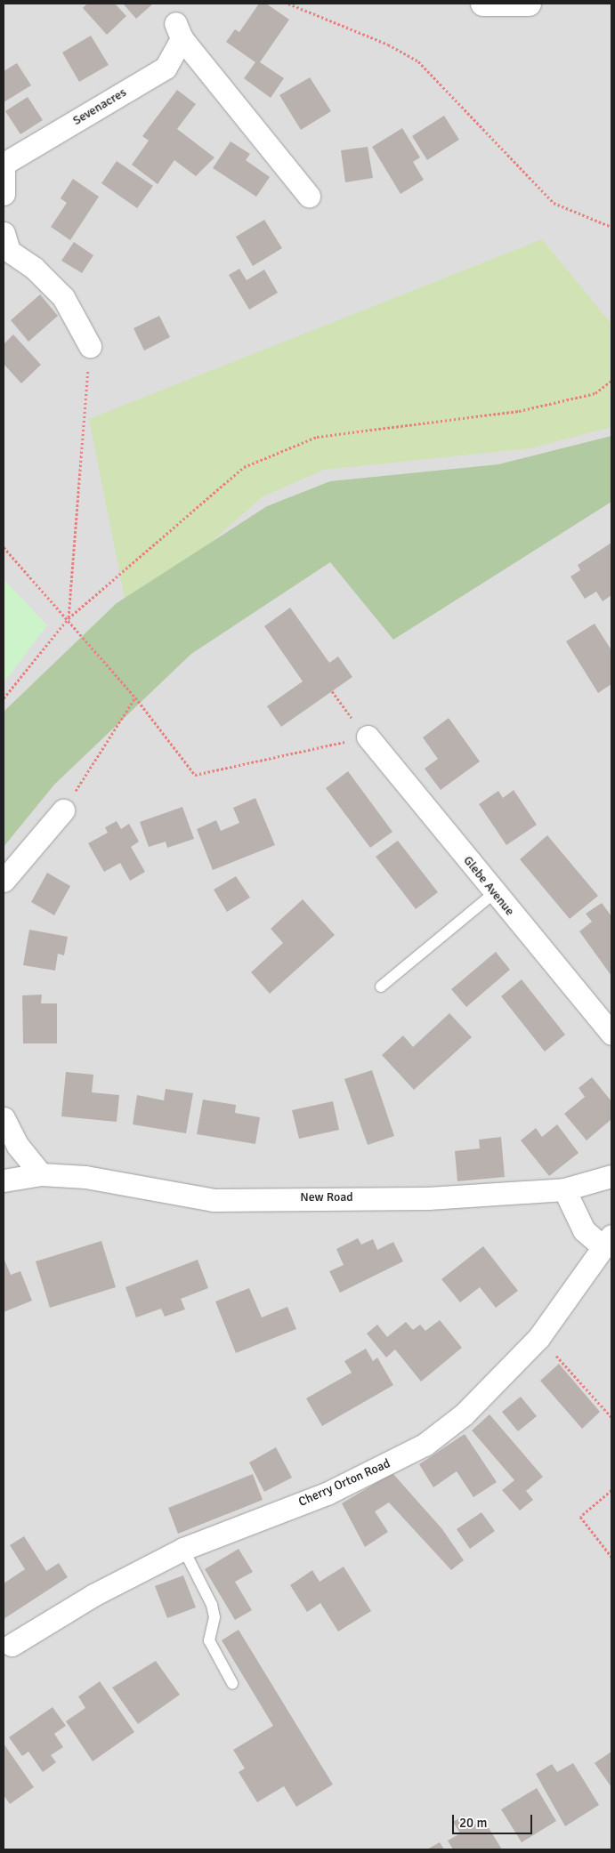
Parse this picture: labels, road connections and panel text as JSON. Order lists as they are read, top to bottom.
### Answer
{
  "streets": {
    "street": [
      "Sevenacres",
      "Glebe Avenue",
      "New Road",
      "Cherry Orton Road"
    ]
  },
  "scale_bar": "20 m"
}
